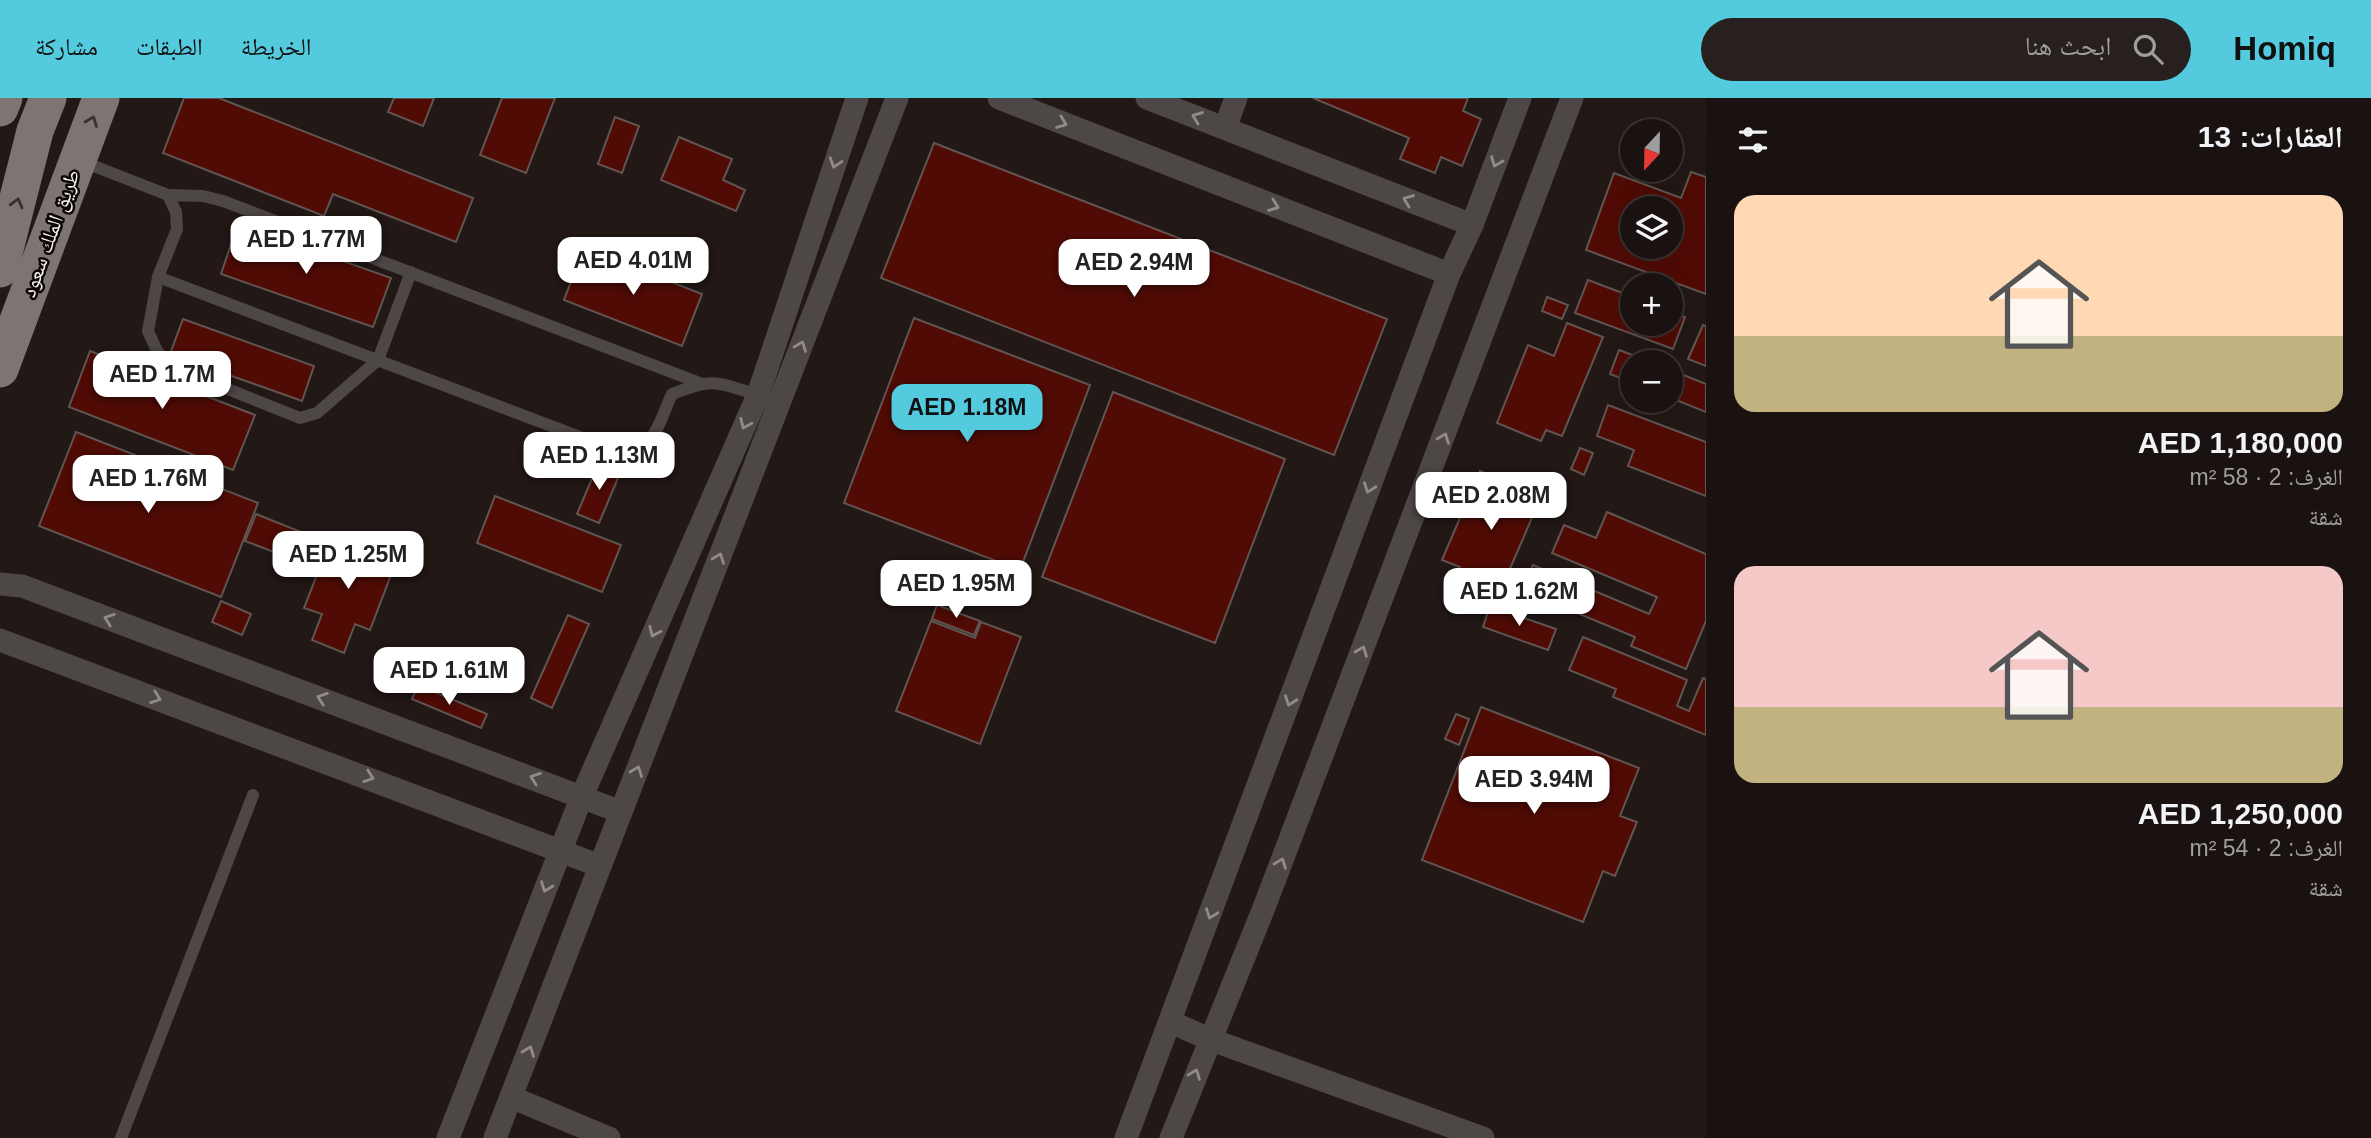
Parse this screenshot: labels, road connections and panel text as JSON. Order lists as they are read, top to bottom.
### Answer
{
  "streets": {
    "main road": ["طريق الملك سعود"]
  },
  "north": "bottom",
  "page": {
    "header": "Homiq",
    "search": "ابحث هنا",
    "nav": ["الخريطة", "الطبقات", "مشاركة"],
    "heading": "العقارات: 13",
    "map_buttons": ["+", "−"],
    "list": [
      {
        "name": "AED 1,180,000",
        "note": "الغرف: 2 · 58 m² · شقة"
      },
      {
        "name": "AED 1,250,000",
        "note": "الغرف: 2 · 54 m² · شقة"
      }
    ],
    "price": [
      "AED 1.77M",
      "AED 4.01M",
      "AED 2.94M",
      "AED 1.7M",
      "AED 1.18M",
      "AED 1.13M",
      "AED 1.76M",
      "AED 2.08M",
      "AED 1.25M",
      "AED 1.95M",
      "AED 1.62M",
      "AED 1.61M",
      "AED 3.94M"
    ]
  }
}
